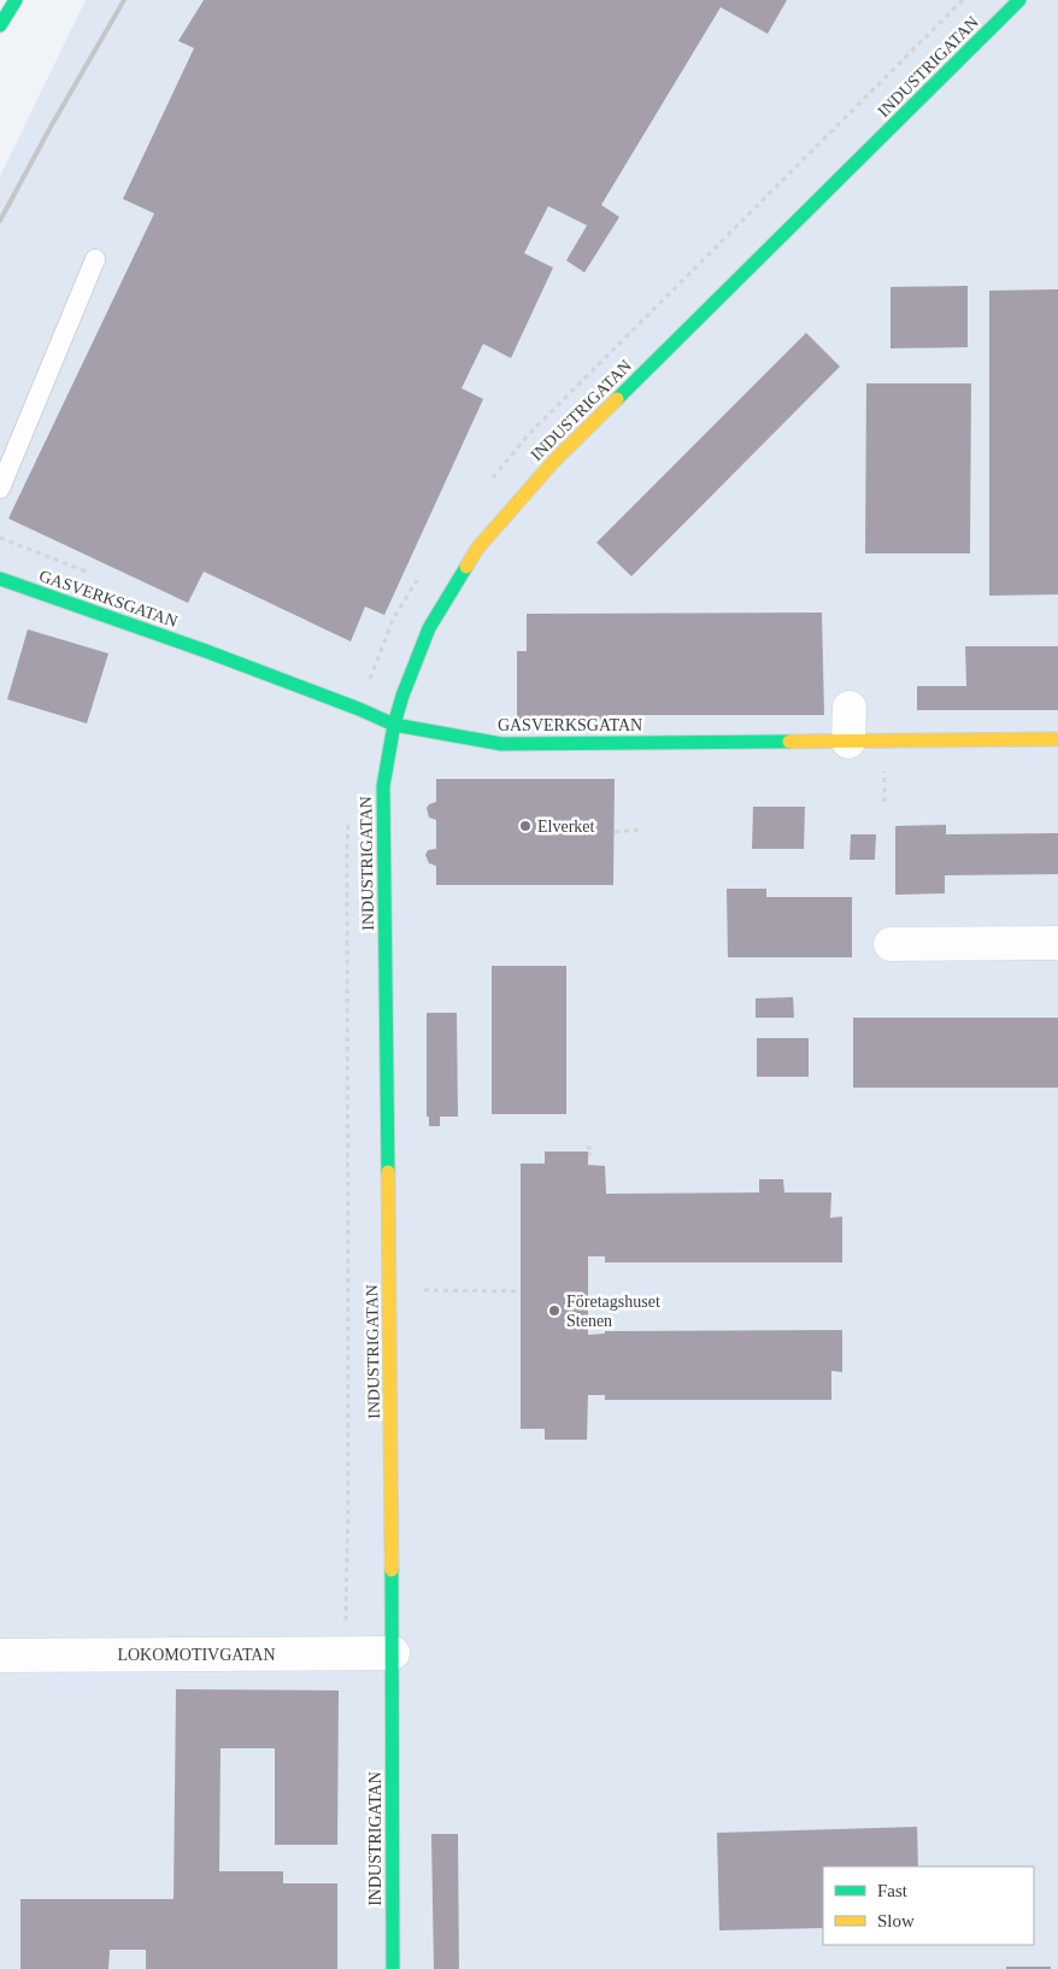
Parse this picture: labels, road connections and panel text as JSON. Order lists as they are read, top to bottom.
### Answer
{
  "streets": {
    "street": ["INDUSTRIGATAN", "GASVERKSGATAN", "LOKOMOTIVGATAN"]
  },
  "crossings": [
    ["INDUSTRIGATAN", "GASVERKSGATAN"],
    ["INDUSTRIGATAN", "LOKOMOTIVGATAN"]
  ],
  "places": ["Elverket", "Företagshuset Stenen"],
  "legend": ["Fast", "Slow"]
}
